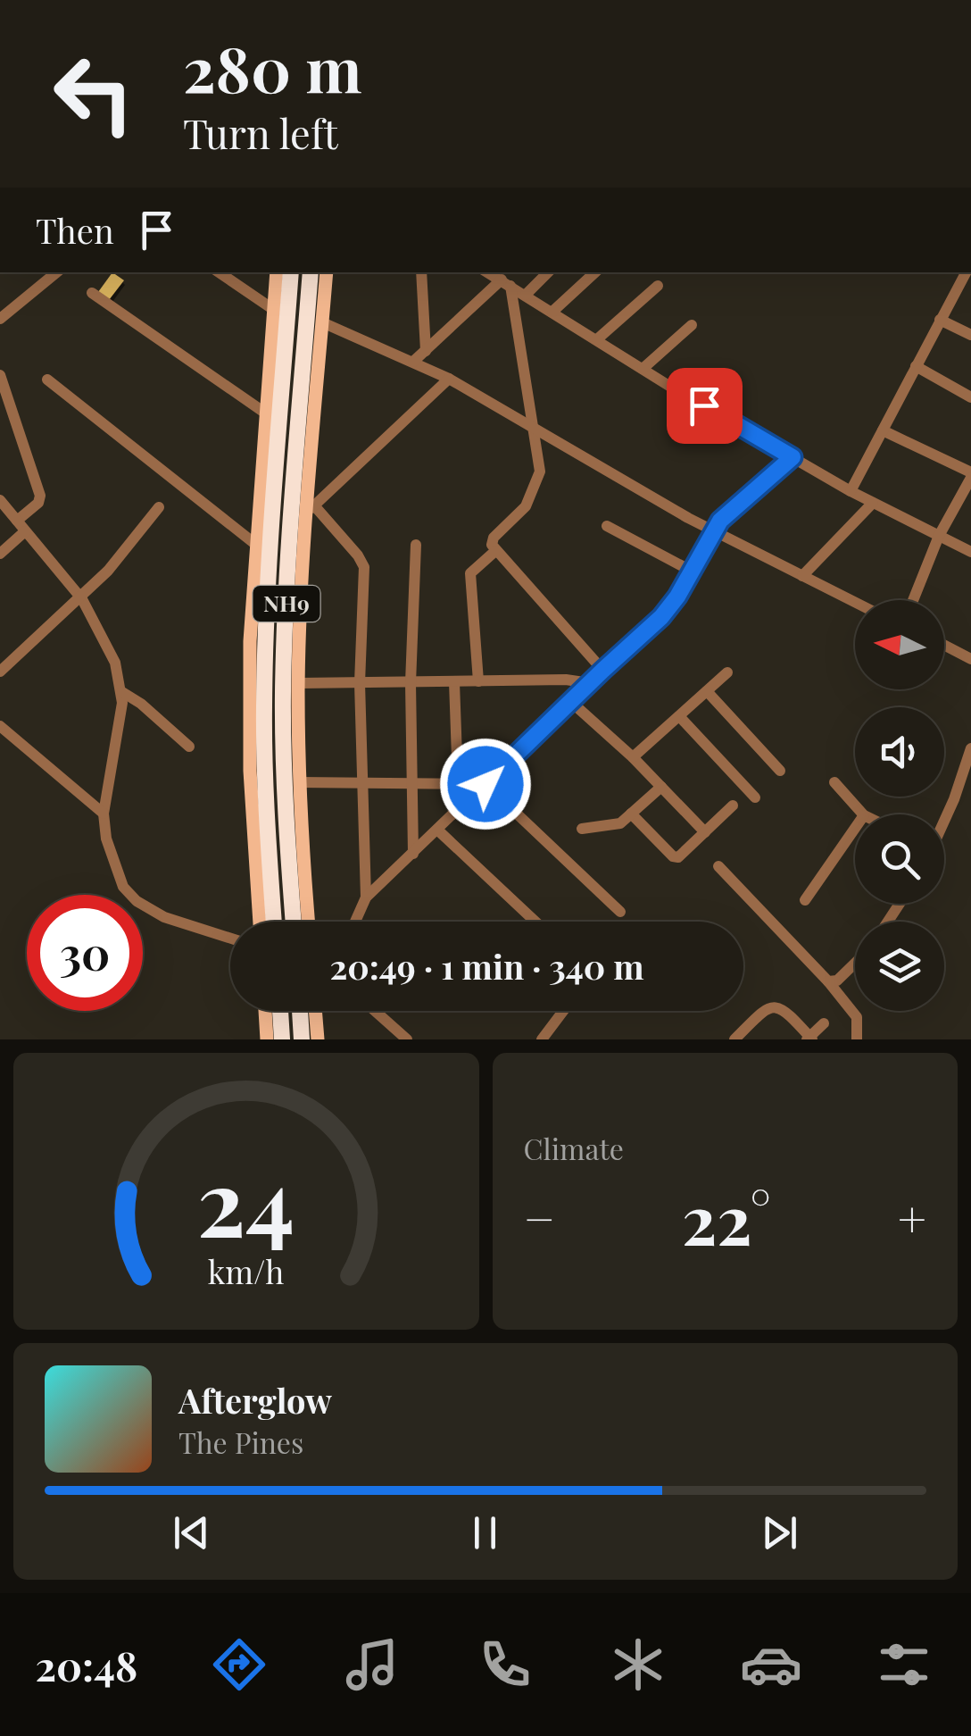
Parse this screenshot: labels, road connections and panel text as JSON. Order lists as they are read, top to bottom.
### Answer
{
  "streets": {
    "highway": ["NH9"]
  },
  "north": "left",
  "page": {
    "turn": ["280 m", "Turn left"],
    "then": "Then",
    "limit": "30",
    "trip": "20:49 · 1 min · 340 m",
    "tile": "Climate",
    "heat": ["−", "22°", "+"],
    "song": ["Afterglow", "The Pines"],
    "tabs": "20:48",
    "gauge": ["24", "km/h"]
  }
}
